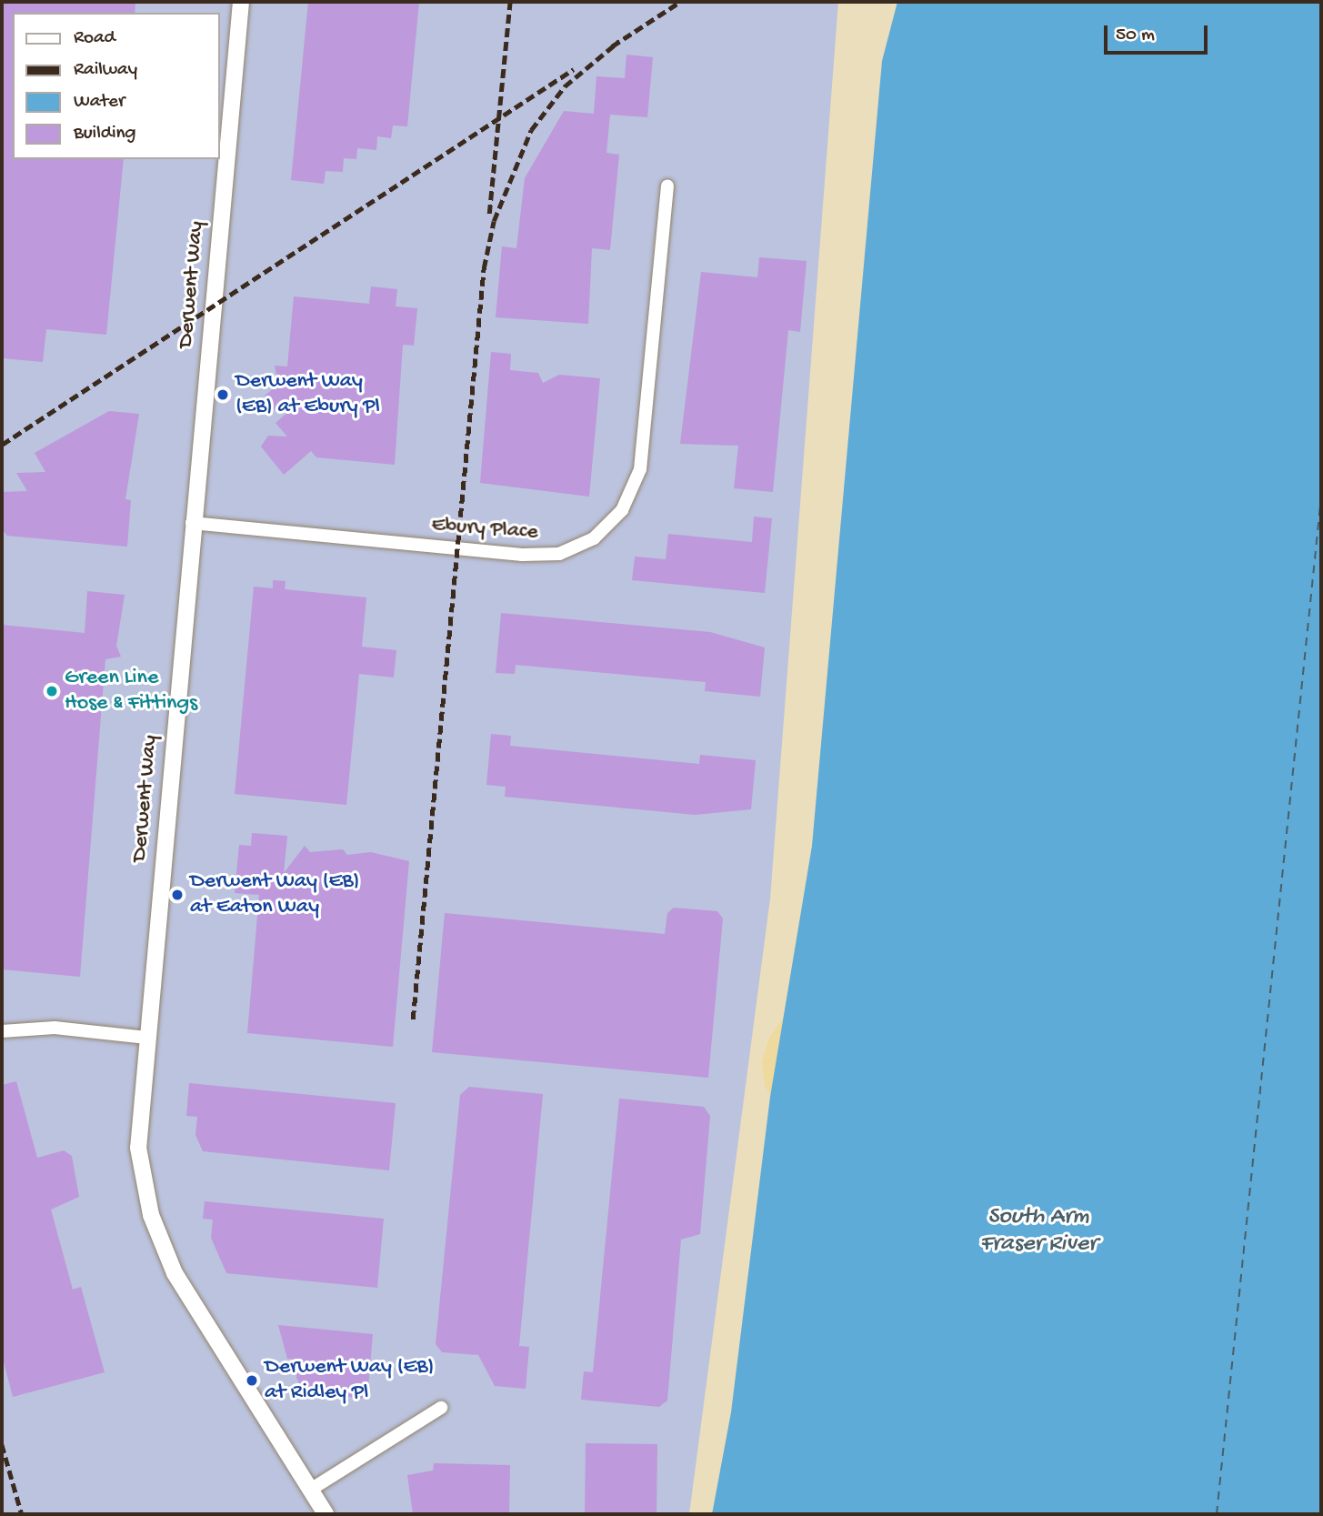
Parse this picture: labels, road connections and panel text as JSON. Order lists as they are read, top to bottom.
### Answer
{
  "streets": {
    "street": ["Derwent Way", "Ebury Place"]
  },
  "crossings": [
    ["Derwent Way", "Ebury Place"]
  ],
  "water": ["South Arm Fraser River"],
  "places": [
    "Derwent Way (EB) at Ebury Pl",
    "Green Line Hose & Fittings",
    "Derwent Way (EB) at Eaton Way",
    "Derwent Way (EB) at Ridley Pl"
  ],
  "legend": [
    "Road",
    "Railway",
    "Water",
    "Building"
  ],
  "scale_bar": "50 m"
}
